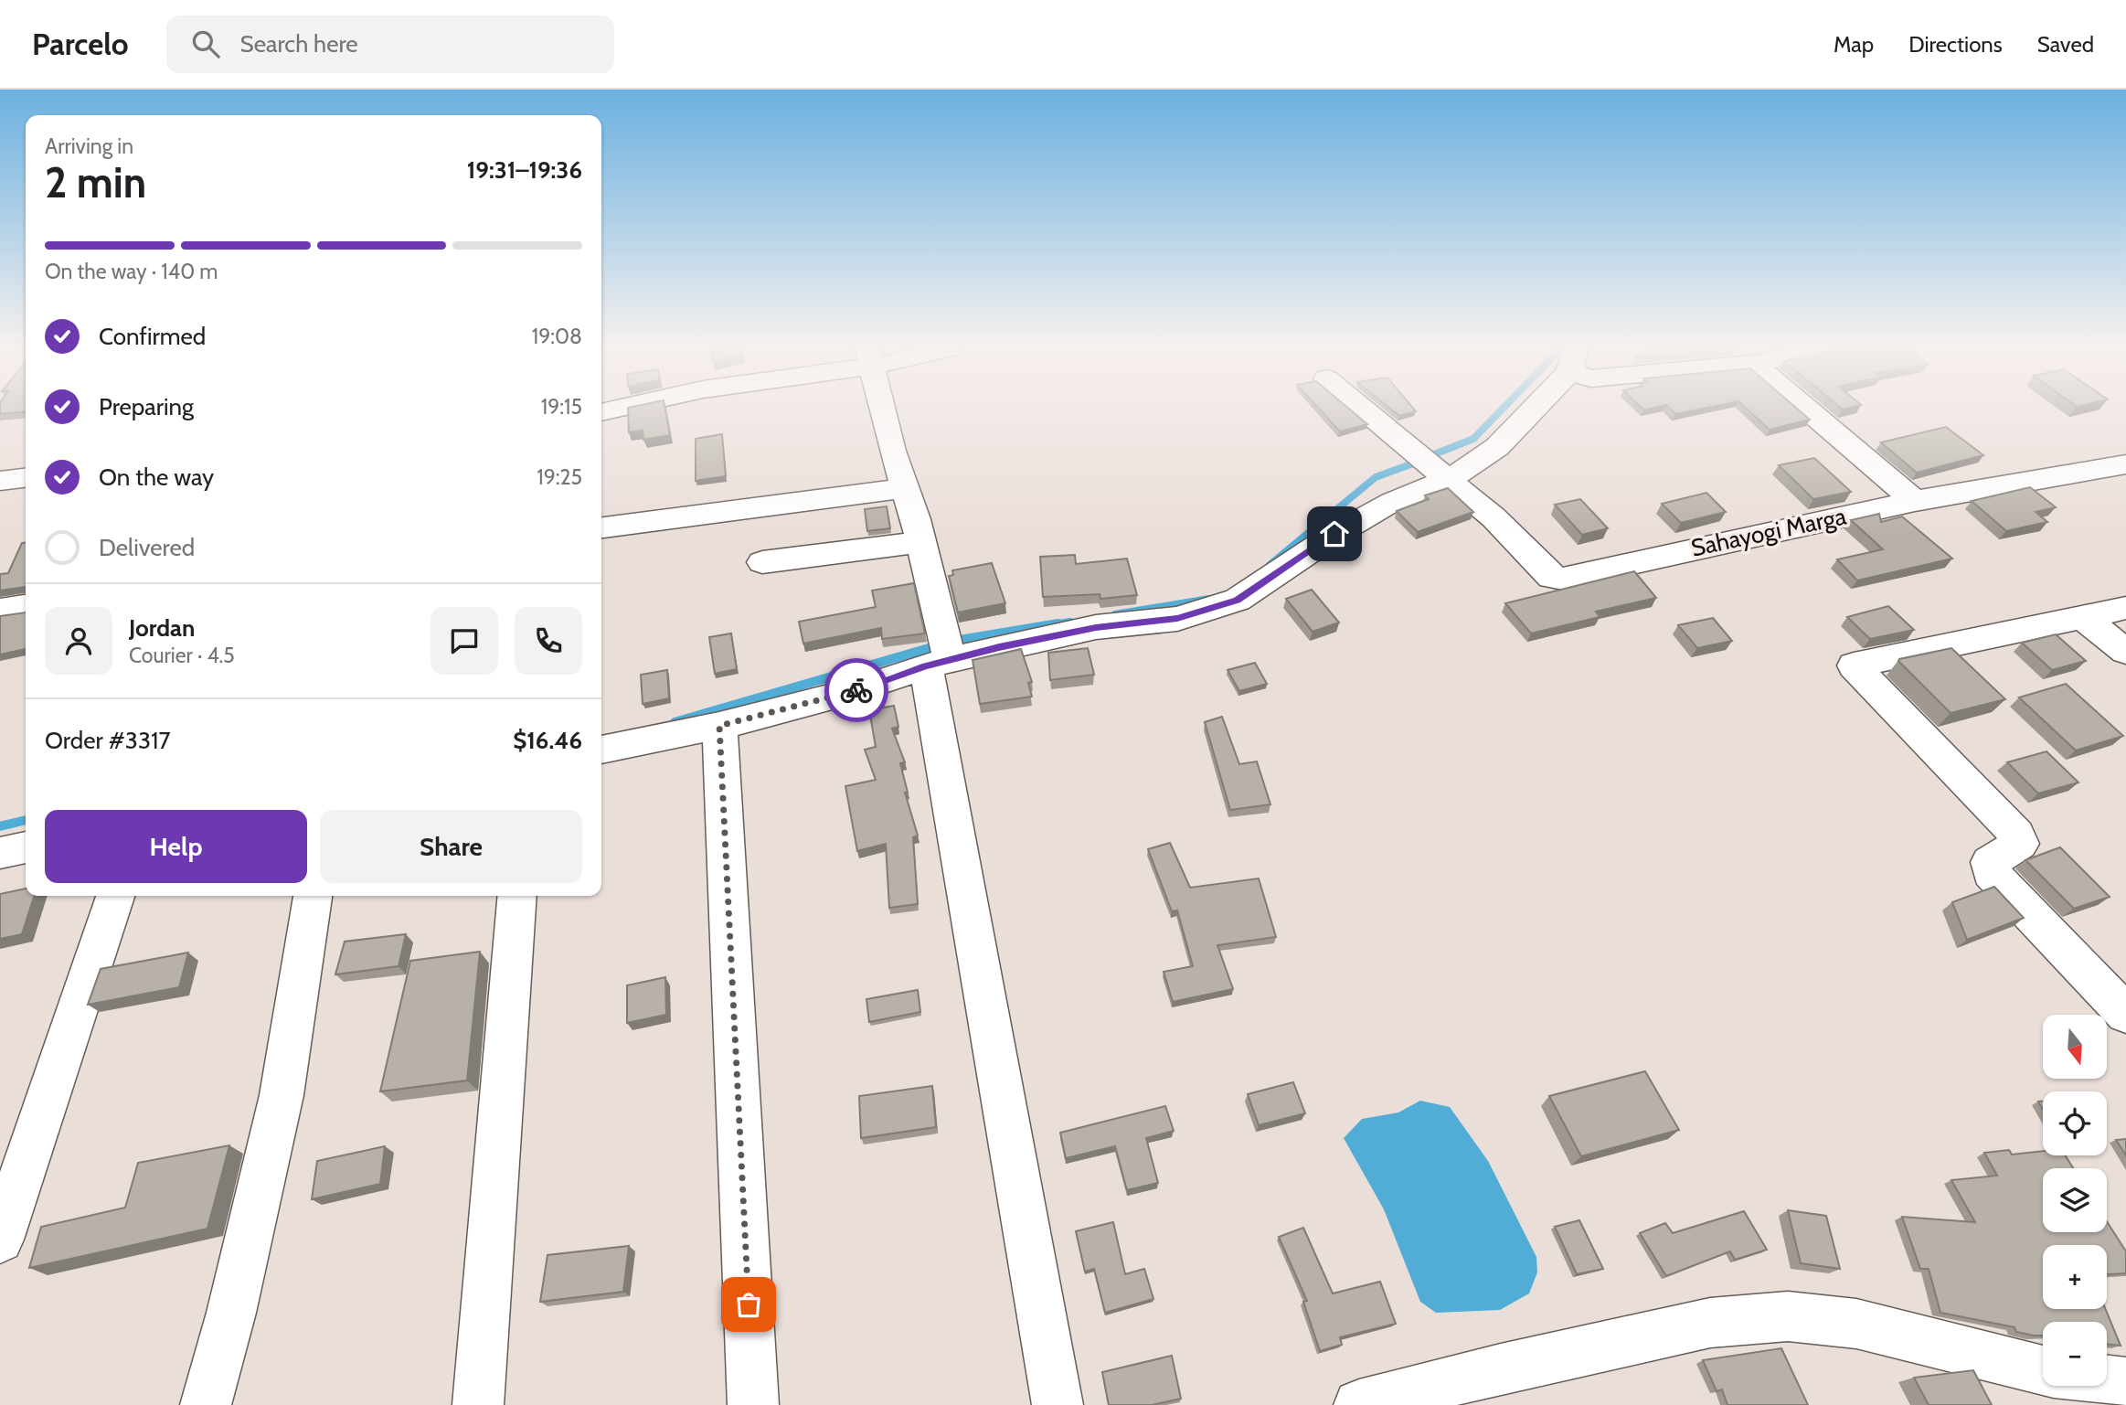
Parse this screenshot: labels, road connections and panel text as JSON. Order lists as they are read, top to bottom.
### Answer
{
  "streets": {
    "street": ["Sahayogi Marga"]
  },
  "north": "bottom",
  "page": {
    "header": "Parcelo",
    "search": "Search here",
    "nav": ["Map", "Directions", "Saved"],
    "heading": ["2 min", "Arriving in", "19:31–19:36"],
    "panel": [
      "Jordan",
      "Courier · 4.5",
      "Order #3317",
      "$16.46"
    ],
    "bar": "On the way · 140 m",
    "list": [
      ["Confirmed", "19:08"],
      ["Preparing", "19:15"],
      ["On the way", "19:25"],
      "Delivered"
    ],
    "buttons": ["Help", "Share"],
    "map_buttons": ["+", "−"]
  }
}
